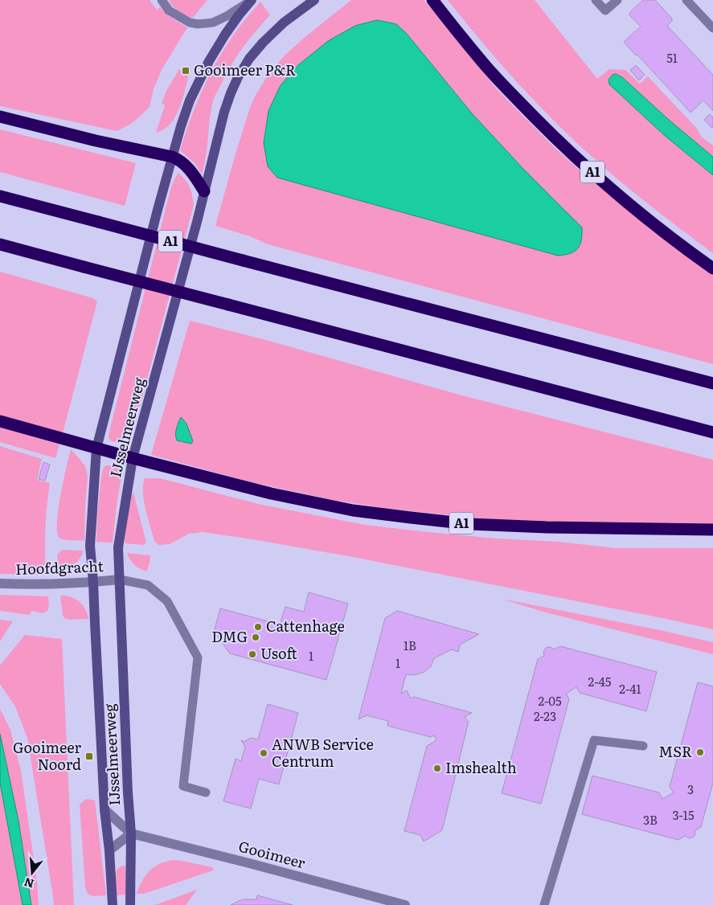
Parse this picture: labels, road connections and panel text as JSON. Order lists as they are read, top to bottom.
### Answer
{
  "streets": {
    "highway": ["A1"],
    "main road": ["IJsselmeerweg"],
    "street": ["Hoofdgracht", "Gooimeer"]
  },
  "crossings": [
    ["A1", "IJsselmeerweg"],
    ["IJsselmeerweg", "Hoofdgracht"],
    ["IJsselmeerweg", "Gooimeer"]
  ],
  "places": {
    "transit": ["Gooimeer P&R", "Gooimeer Noord"],
    "other": [
      "Cattenhage",
      "DMG",
      "Usoft",
      "MSR",
      "ANWB Service Centrum",
      "Imshealth"
    ]
  },
  "house_numbers": [
    "51",
    "1B",
    "1",
    "1",
    "2-45",
    "2-41",
    "2-05",
    "2-23",
    "3",
    "3-15",
    "3B"
  ],
  "north": "bottom"
}
